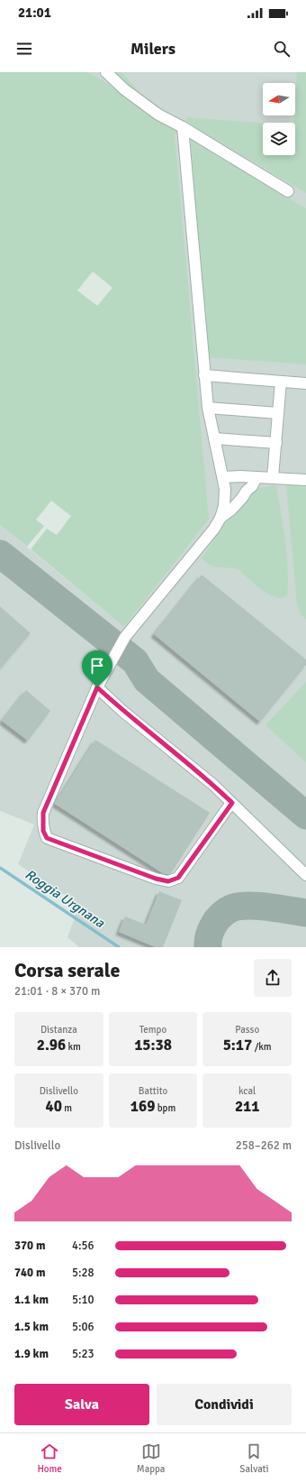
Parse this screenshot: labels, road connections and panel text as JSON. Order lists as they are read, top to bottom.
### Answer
{
  "water": ["Roggia Urgnana"],
  "north": "left",
  "page": {
    "status": "21:01",
    "header": "Milers",
    "heading": ["Corsa serale", "21:01 · 8 × 370 m"],
    "stats": [
      ["Distanza", "2.96 km"],
      ["Tempo", "15:38"],
      ["Passo", "5:17 /km"],
      ["Dislivello", "40 m"],
      ["Battito", "169 bpm"],
      ["kcal", "211"]
    ],
    "chart": ["Dislivello", "258–262 m"],
    "list": [
      {
        "name": "370 m",
        "note": "4:56"
      },
      {
        "name": "740 m",
        "note": "5:28"
      },
      {
        "name": "1.1 km",
        "note": "5:10"
      },
      {
        "name": "1.5 km",
        "note": "5:06"
      },
      {
        "name": "1.9 km",
        "note": "5:23"
      }
    ],
    "buttons": ["Salva", "Condividi"],
    "tabs": ["Home", "Mappa", "Salvati"]
  }
}
